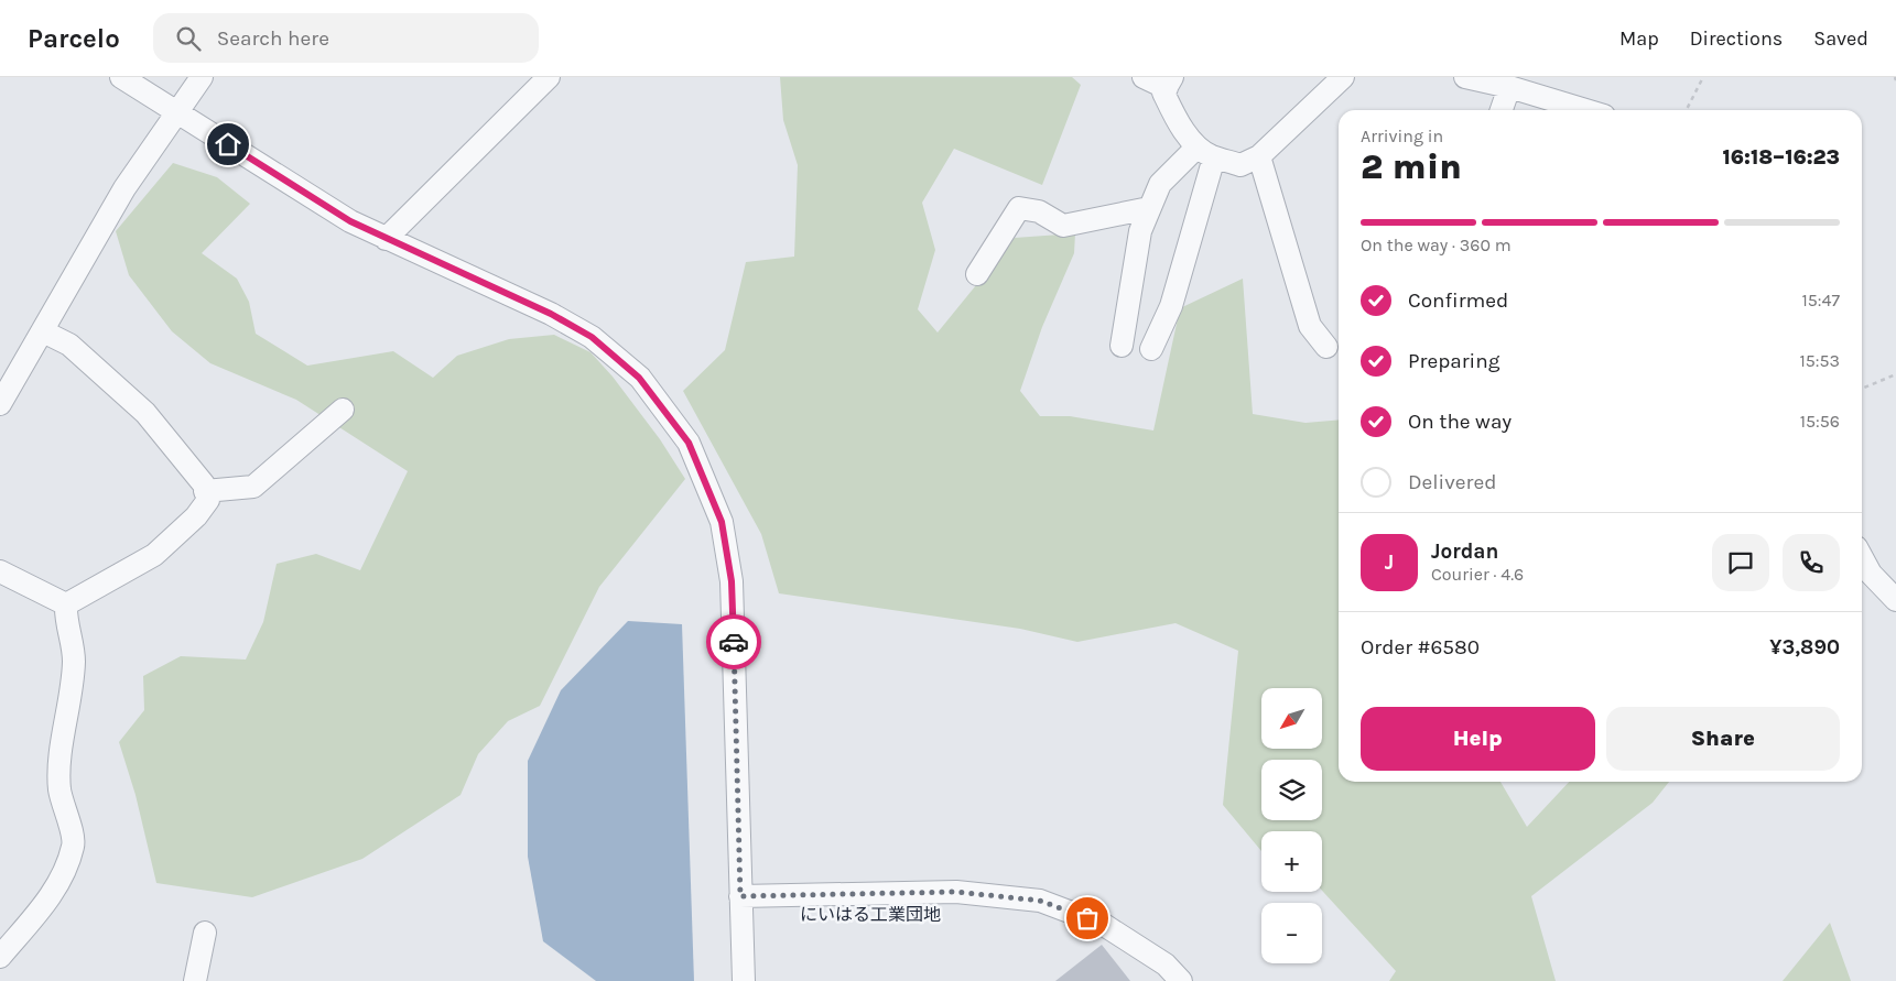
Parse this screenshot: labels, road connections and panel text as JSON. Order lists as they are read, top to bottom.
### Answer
{
  "districts": ["にいはる工業団地"],
  "north": "bottom left",
  "page": {
    "header": "Parcelo",
    "search": "Search here",
    "nav": ["Map", "Directions", "Saved"],
    "heading": ["2 min", "Arriving in", "16:18–16:23"],
    "panel": [
      "Jordan",
      "Courier · 4.6",
      "Order #6580",
      "¥3,890"
    ],
    "bar": "On the way · 360 m",
    "list": [
      ["Confirmed", "15:47"],
      ["Preparing", "15:53"],
      ["On the way", "15:56"],
      "Delivered"
    ],
    "round": "J",
    "map_buttons": ["+", "−"],
    "buttons": ["Help", "Share"]
  }
}
